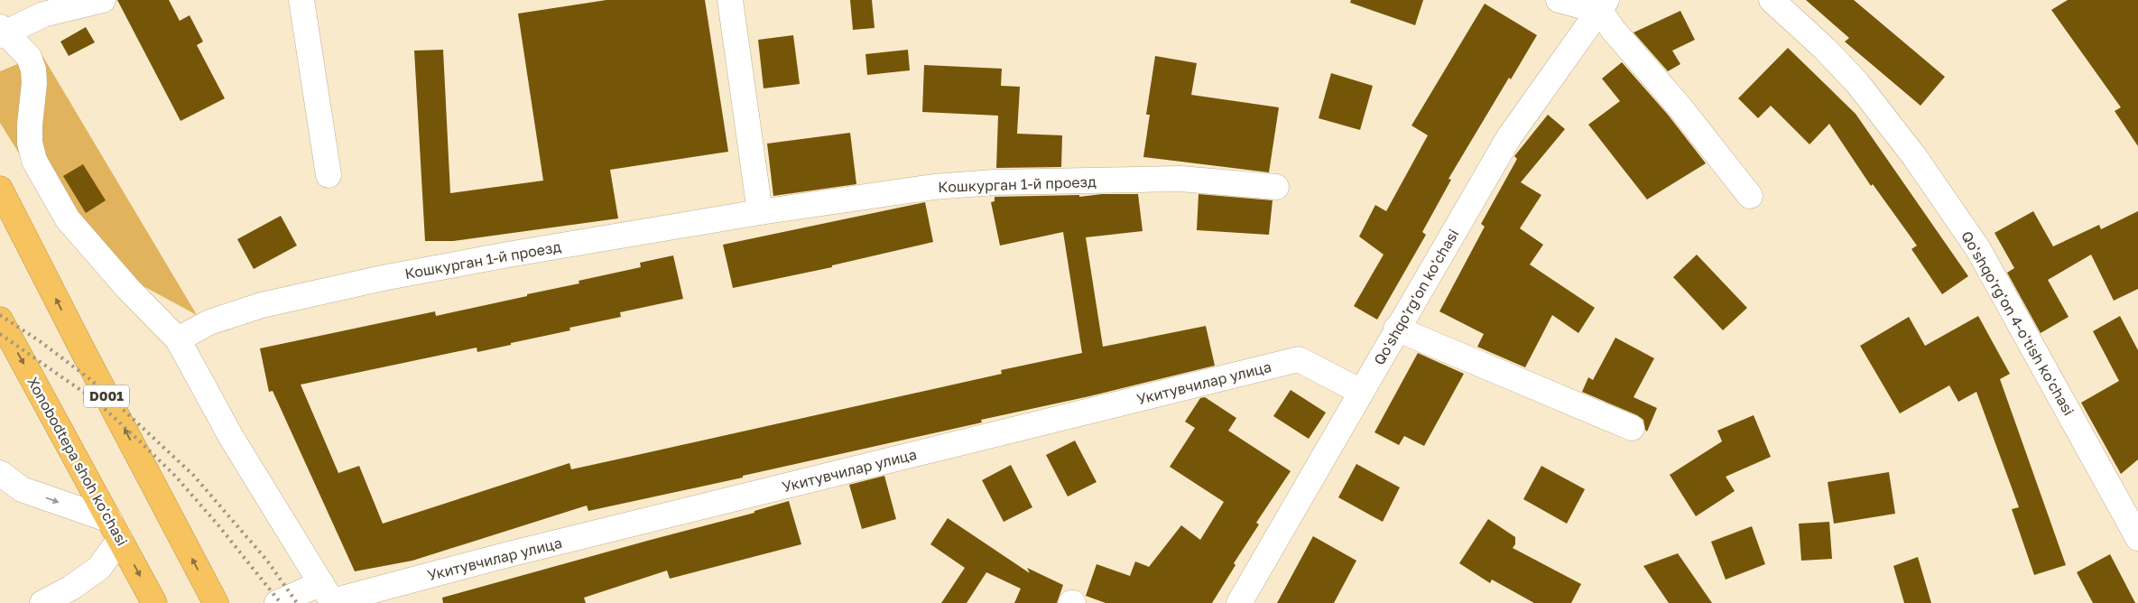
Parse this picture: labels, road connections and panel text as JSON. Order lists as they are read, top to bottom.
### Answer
{
  "streets": {
    "highway": ["D001", "Xonobodtepa shoh ko'chasi"],
    "street": [
      "Кошкурган 1-й проезд",
      "Qo'shqo'rg'on ko'chasi",
      "Qo'shqo'rg'on 4-o'tish ko'chasi",
      "Укитувчилар улица"
    ]
  },
  "crossings": [
    ["Qo'shqo'rg'on ko'chasi", "Укитувчилар улица"]
  ]
}
